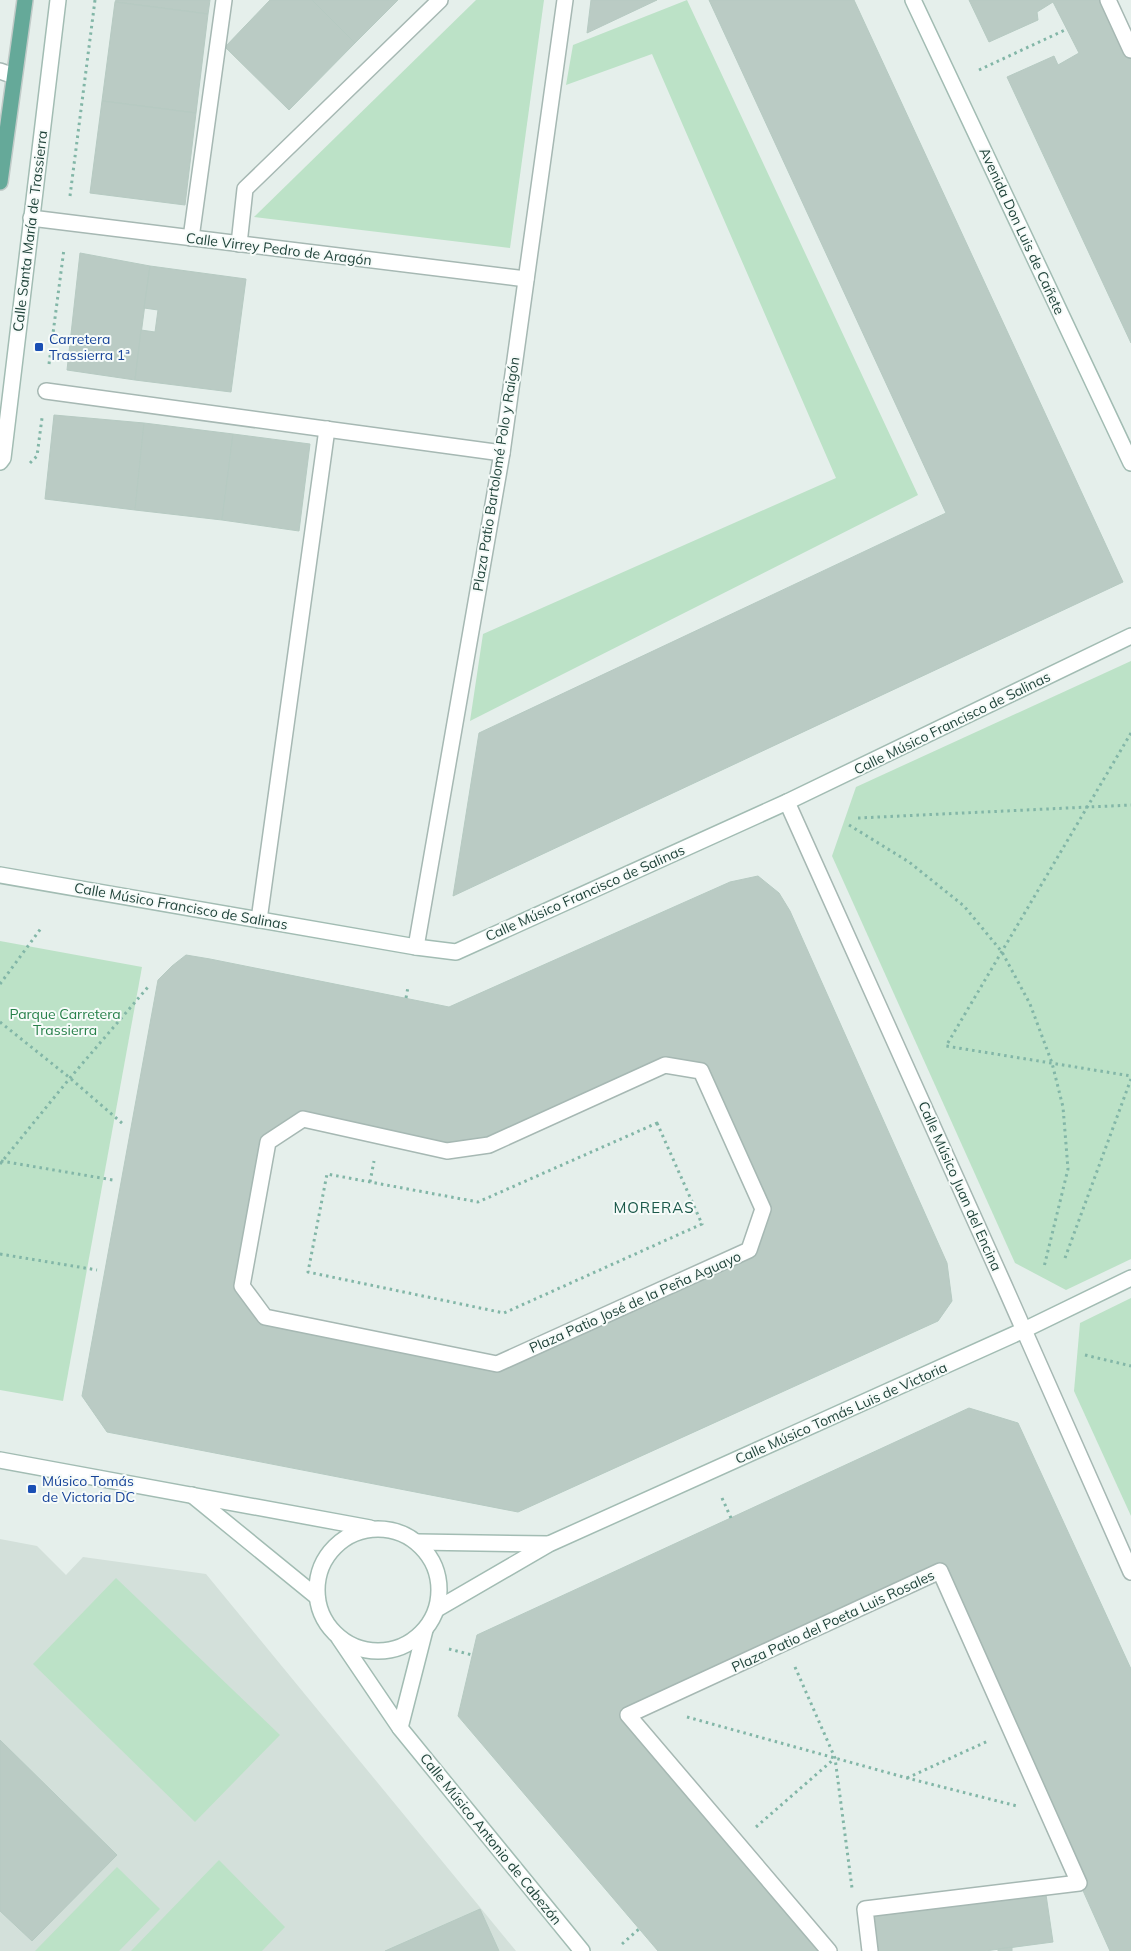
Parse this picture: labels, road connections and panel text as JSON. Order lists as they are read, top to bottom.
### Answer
{
  "streets": {
    "street": [
      "Calle Santa María de Trassierra",
      "Avenida Don Luis de Cañete",
      "Calle Virrey Pedro de Aragón",
      "Plaza Patio Bartolomé Polo y Raigón",
      "Calle Músico Francisco de Salinas",
      "Calle Músico Juan del Encina",
      "Plaza Patio José de la Peña Aguayo",
      "Calle Músico Tomás Luis de Victoria",
      "Plaza Patio del Poeta Luis Rosales",
      "Calle Músico Antonio de Cabezón"
    ]
  },
  "crossings": [
    ["Calle Santa María de Trassierra", "Calle Virrey Pedro de Aragón"],
    ["Calle Virrey Pedro de Aragón", "Plaza Patio Bartolomé Polo y Raigón"],
    ["Plaza Patio Bartolomé Polo y Raigón", "Calle Músico Francisco de Salinas"],
    ["Calle Músico Francisco de Salinas", "Calle Músico Juan del Encina"],
    ["Calle Músico Juan del Encina", "Calle Músico Tomás Luis de Victoria"],
    ["Calle Músico Tomás Luis de Victoria", "Calle Músico Antonio de Cabezón"]
  ],
  "districts": ["MORERAS"],
  "parks": ["Parque Carretera Trassierra"],
  "places": {
    "transit": ["Carretera Trassierra 1ª", "Músico Tomás de Victoria DC"]
  }
}
